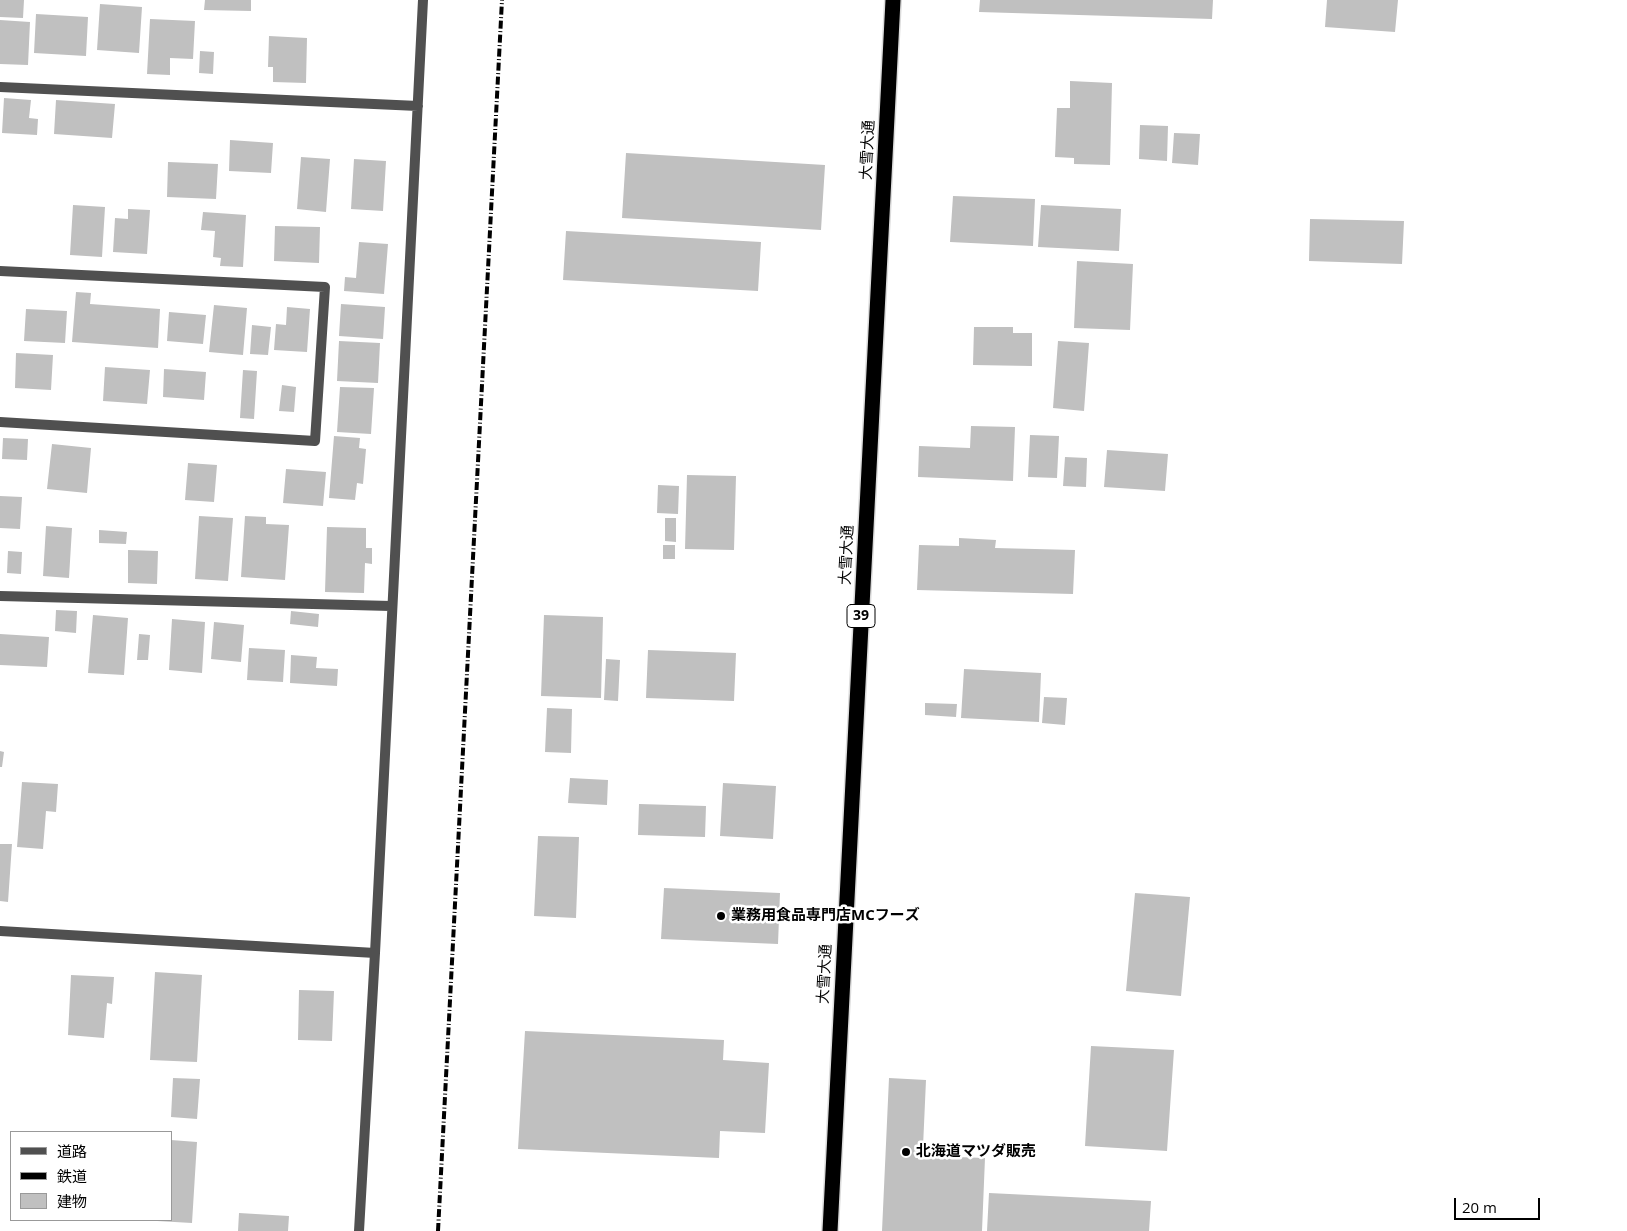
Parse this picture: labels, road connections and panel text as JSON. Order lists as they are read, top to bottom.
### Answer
{
  "streets": {
    "highway": ["大雪大通", "39"]
  },
  "places": ["業務用食品専門店MCフーズ", "北海道マツダ販売"],
  "legend": ["道路", "鉄道", "建物"],
  "scale_bar": "20 m"
}
